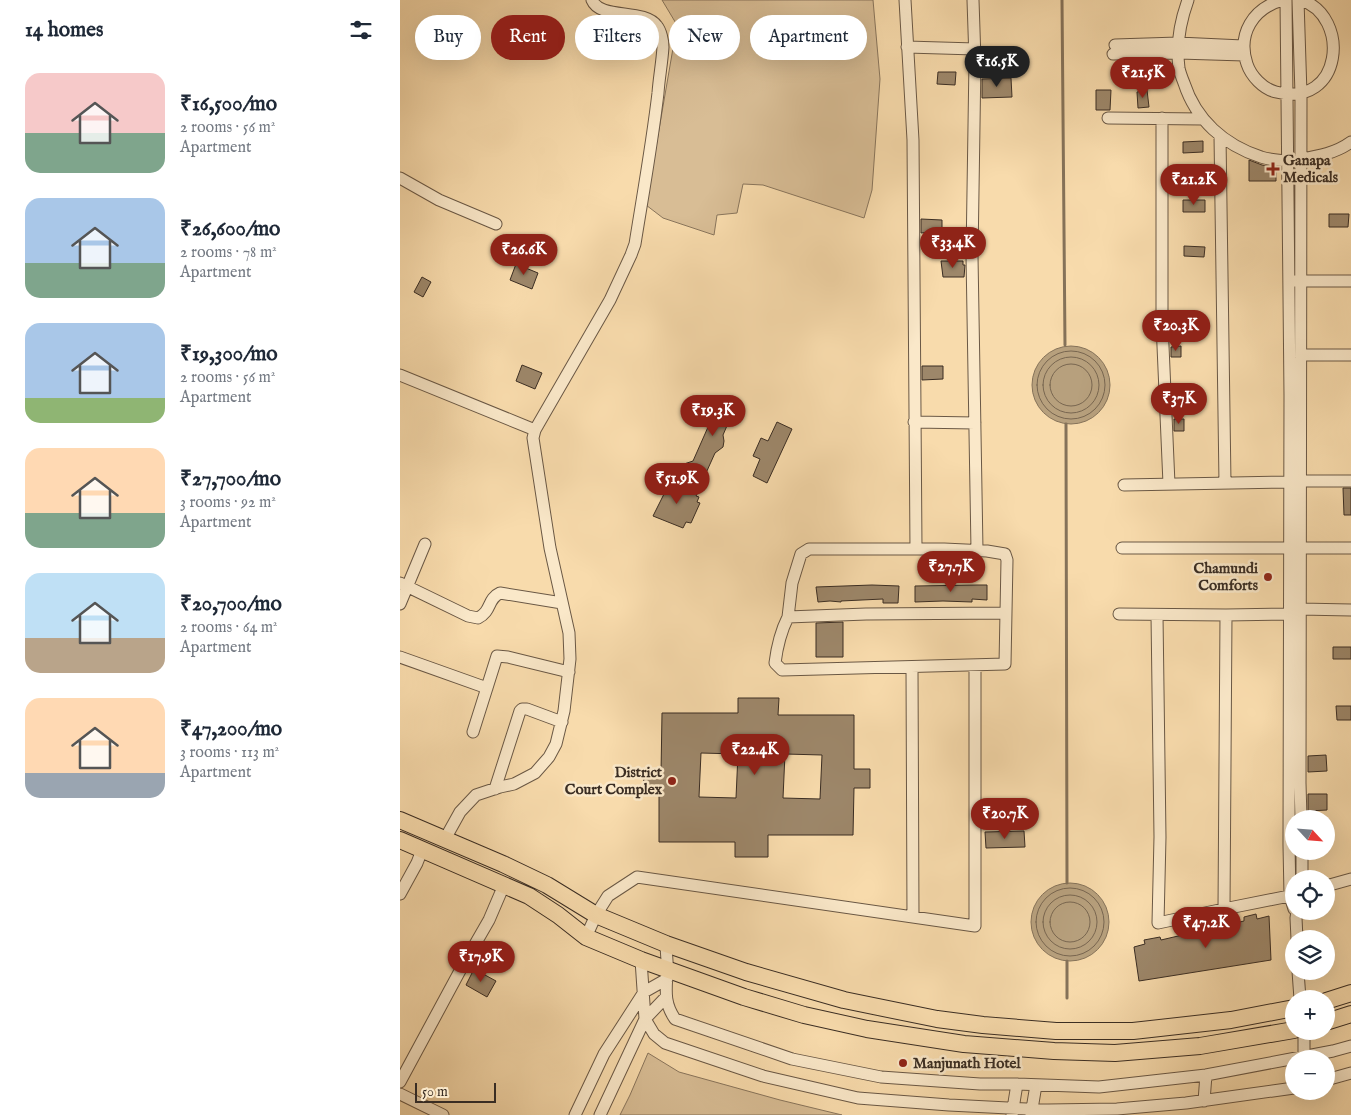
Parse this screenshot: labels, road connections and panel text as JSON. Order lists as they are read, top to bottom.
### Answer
{
  "places": {
    "health": ["Ganapa Medicals"],
    "other": ["Chamundi Comforts", "District Court Complex", "Manjunath Hotel"]
  },
  "scale_bar": "50 m",
  "north": "bottom right",
  "page": {
    "heading": "14 homes",
    "chip": [
      "Buy",
      "Rent",
      "Filters",
      "New",
      "Apartment"
    ],
    "price": [
      "₹16.5K",
      "₹21.5K",
      "₹21.2K",
      "₹33.4K",
      "₹26.6K",
      "₹20.3K",
      "₹37K",
      "₹19.3K",
      "₹51.9K",
      "₹27.7K",
      "₹22.4K",
      "₹20.7K",
      "₹47.2K",
      "₹17.9K"
    ],
    "list": [
      {
        "name": "₹16,500/mo",
        "note": "2 rooms · 56 m² · Apartment"
      },
      {
        "name": "₹26,600/mo",
        "note": "2 rooms · 78 m² · Apartment"
      },
      {
        "name": "₹19,300/mo",
        "note": "2 rooms · 56 m² · Apartment"
      },
      {
        "name": "₹27,700/mo",
        "note": "3 rooms · 92 m² · Apartment"
      },
      {
        "name": "₹20,700/mo",
        "note": "2 rooms · 64 m² · Apartment"
      },
      {
        "name": "₹47,200/mo",
        "note": "3 rooms · 113 m² · Apartment"
      }
    ],
    "map_buttons": ["+", "−"],
    "scale": "50 m"
  }
}
